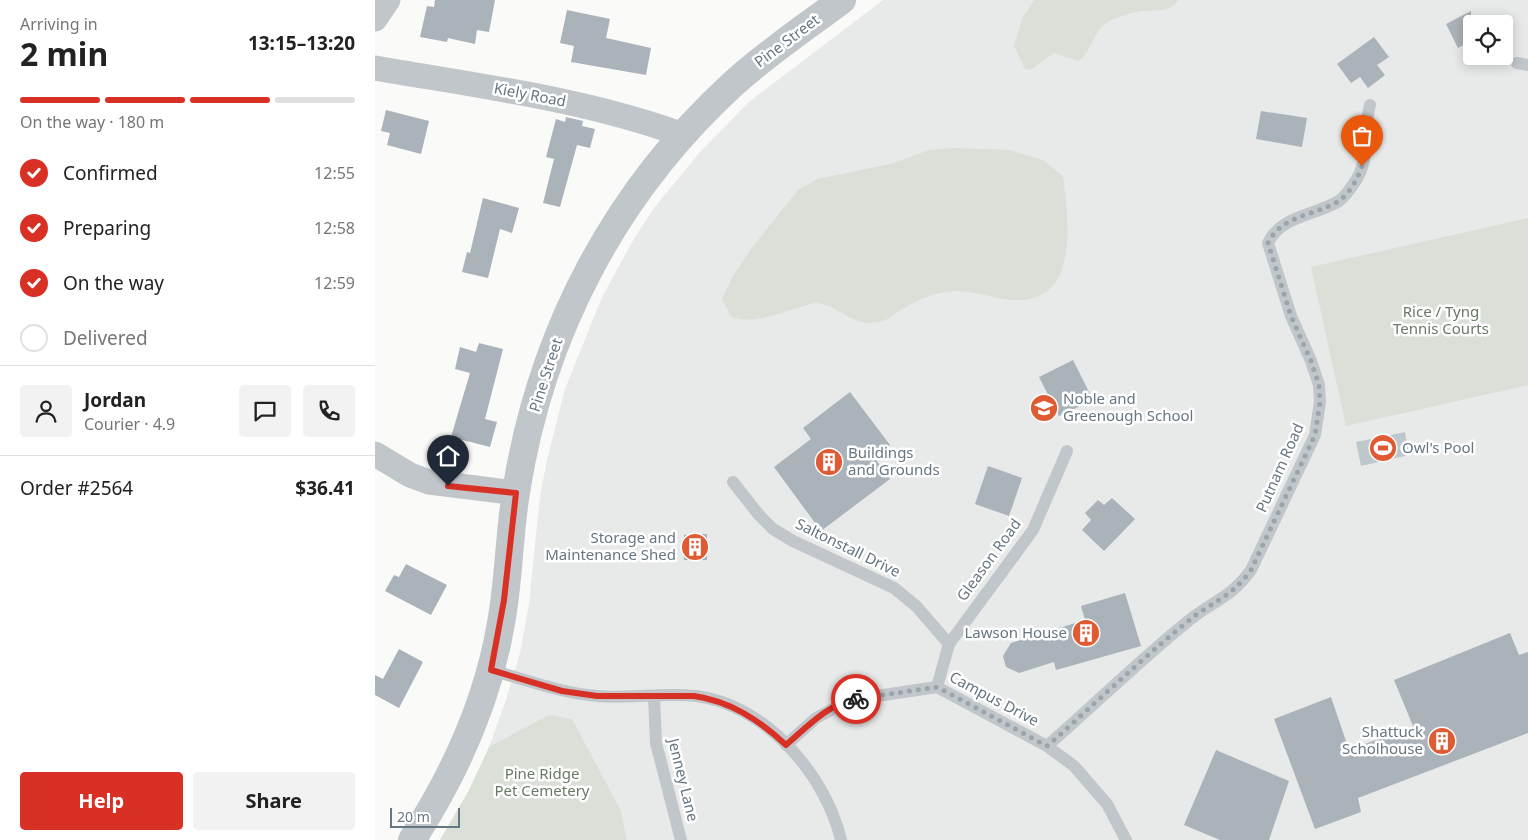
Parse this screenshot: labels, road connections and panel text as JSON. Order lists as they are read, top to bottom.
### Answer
{
  "streets": {
    "street": ["Pine Street", "Kiely Road"],
    "lane": [
      "Putnam Road",
      "Saltonstall Drive",
      "Gleason Road",
      "Campus Drive",
      "Jenney Lane"
    ]
  },
  "crossings": [
    ["Pine Street", "Kiely Road"],
    ["Putnam Road", "Campus Drive"],
    ["Saltonstall Drive", "Gleason Road"],
    ["Gleason Road", "Campus Drive"]
  ],
  "parks": ["Rice / Tyng Tennis Courts", "Pine Ridge Pet Cemetery"],
  "places": {
    "school or university": ["Noble and Greenough School"],
    "sports": ["Owl's Pool"],
    "building": [
      "Buildings and Grounds",
      "Storage and Maintenance Shed",
      "Lawson House",
      "Shattuck Scholhouse"
    ]
  },
  "scale_bar": "20 m",
  "page": {
    "heading": ["2 min", "Arriving in", "13:15–13:20"],
    "panel": [
      "Jordan",
      "Courier · 4.9",
      "Order #2564",
      "$36.41"
    ],
    "bar": "On the way · 180 m",
    "list": [
      ["Confirmed", "12:55"],
      ["Preparing", "12:58"],
      ["On the way", "12:59"],
      "Delivered"
    ],
    "buttons": ["Help", "Share"],
    "scale": "20 m"
  }
}
